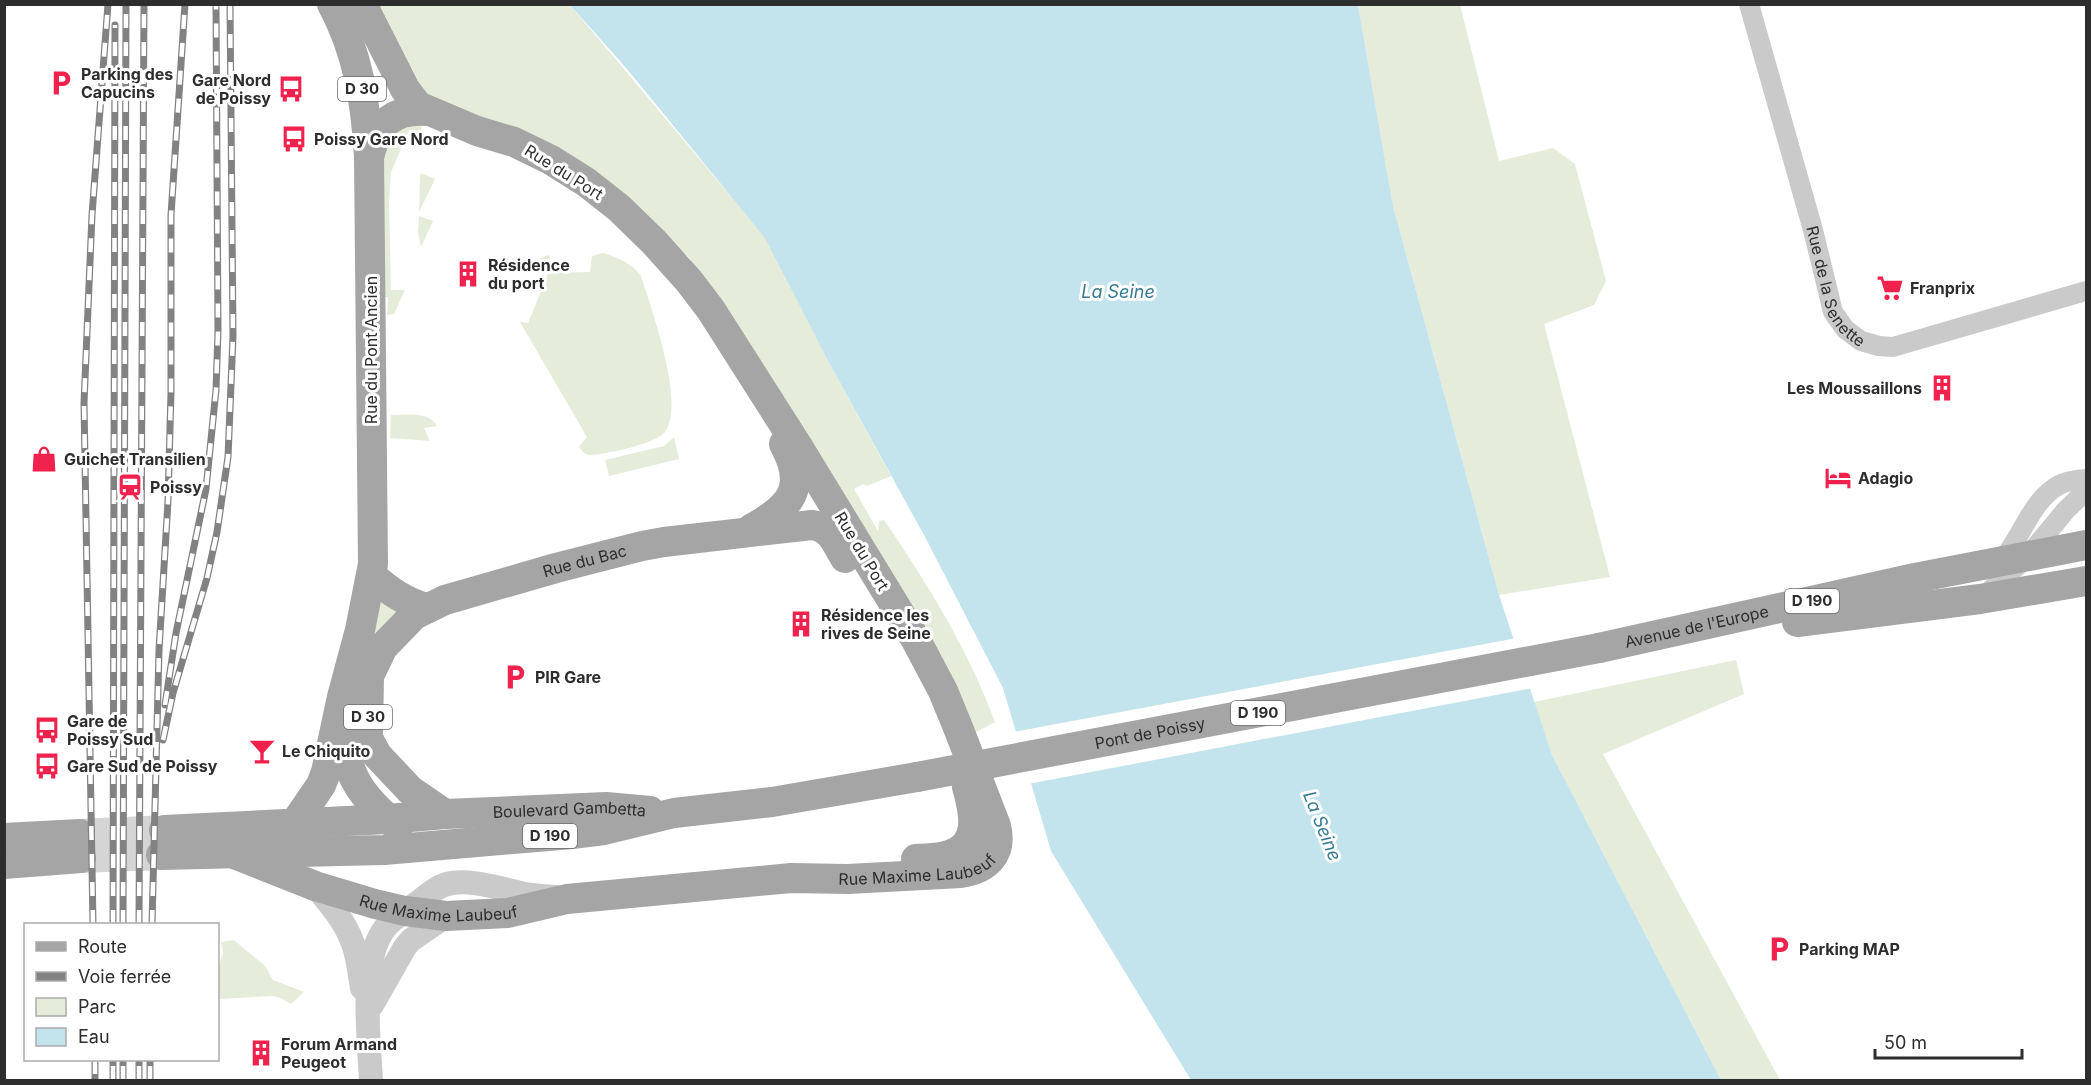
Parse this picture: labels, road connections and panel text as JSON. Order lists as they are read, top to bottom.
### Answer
{
  "streets": {
    "main road": [
      "D 30",
      "Rue du Port",
      "Rue du Pont Ancien",
      "Rue du Bac",
      "D 190",
      "Avenue de l'Europe",
      "Pont de Poissy",
      "Boulevard Gambetta",
      "Rue Maxime Laubeuf"
    ],
    "street": ["Rue de la Senette"]
  },
  "crossings": [
    ["D 30", "Rue du Port"],
    ["D 30", "Rue du Pont Ancien"],
    ["D 30", "Rue du Bac"],
    ["D 30", "Boulevard Gambetta"],
    ["Rue du Port", "Rue du Bac"],
    ["Rue du Port", "Rue Maxime Laubeuf"],
    ["Rue du Pont Ancien", "Boulevard Gambetta"],
    ["Rue du Bac", "Rue Maxime Laubeuf"],
    ["Avenue de l'Europe", "Pont de Poissy"],
    ["Pont de Poissy", "Boulevard Gambetta"],
    ["Boulevard Gambetta", "Rue Maxime Laubeuf"]
  ],
  "water": ["La Seine"],
  "places": {
    "parking": ["Parking des Capucins", "PIR Gare", "Parking MAP"],
    "bus stop": [
      "Gare Nord de Poissy",
      "Poissy Gare Nord",
      "Gare de Poissy Sud",
      "Gare Sud de Poissy"
    ],
    "building": [
      "Résidence du port",
      "Les Moussaillons",
      "Résidence les rives de Seine",
      "Forum Armand Peugeot"
    ],
    "supermarket": ["Franprix"],
    "shop": ["Guichet Transilien"],
    "hotel": ["Adagio"],
    "station": ["Poissy"],
    "bar": ["Le Chiquito"]
  },
  "legend": [
    "Route",
    "Voie ferrée",
    "Parc",
    "Eau"
  ],
  "scale_bar": "50 m"
}
